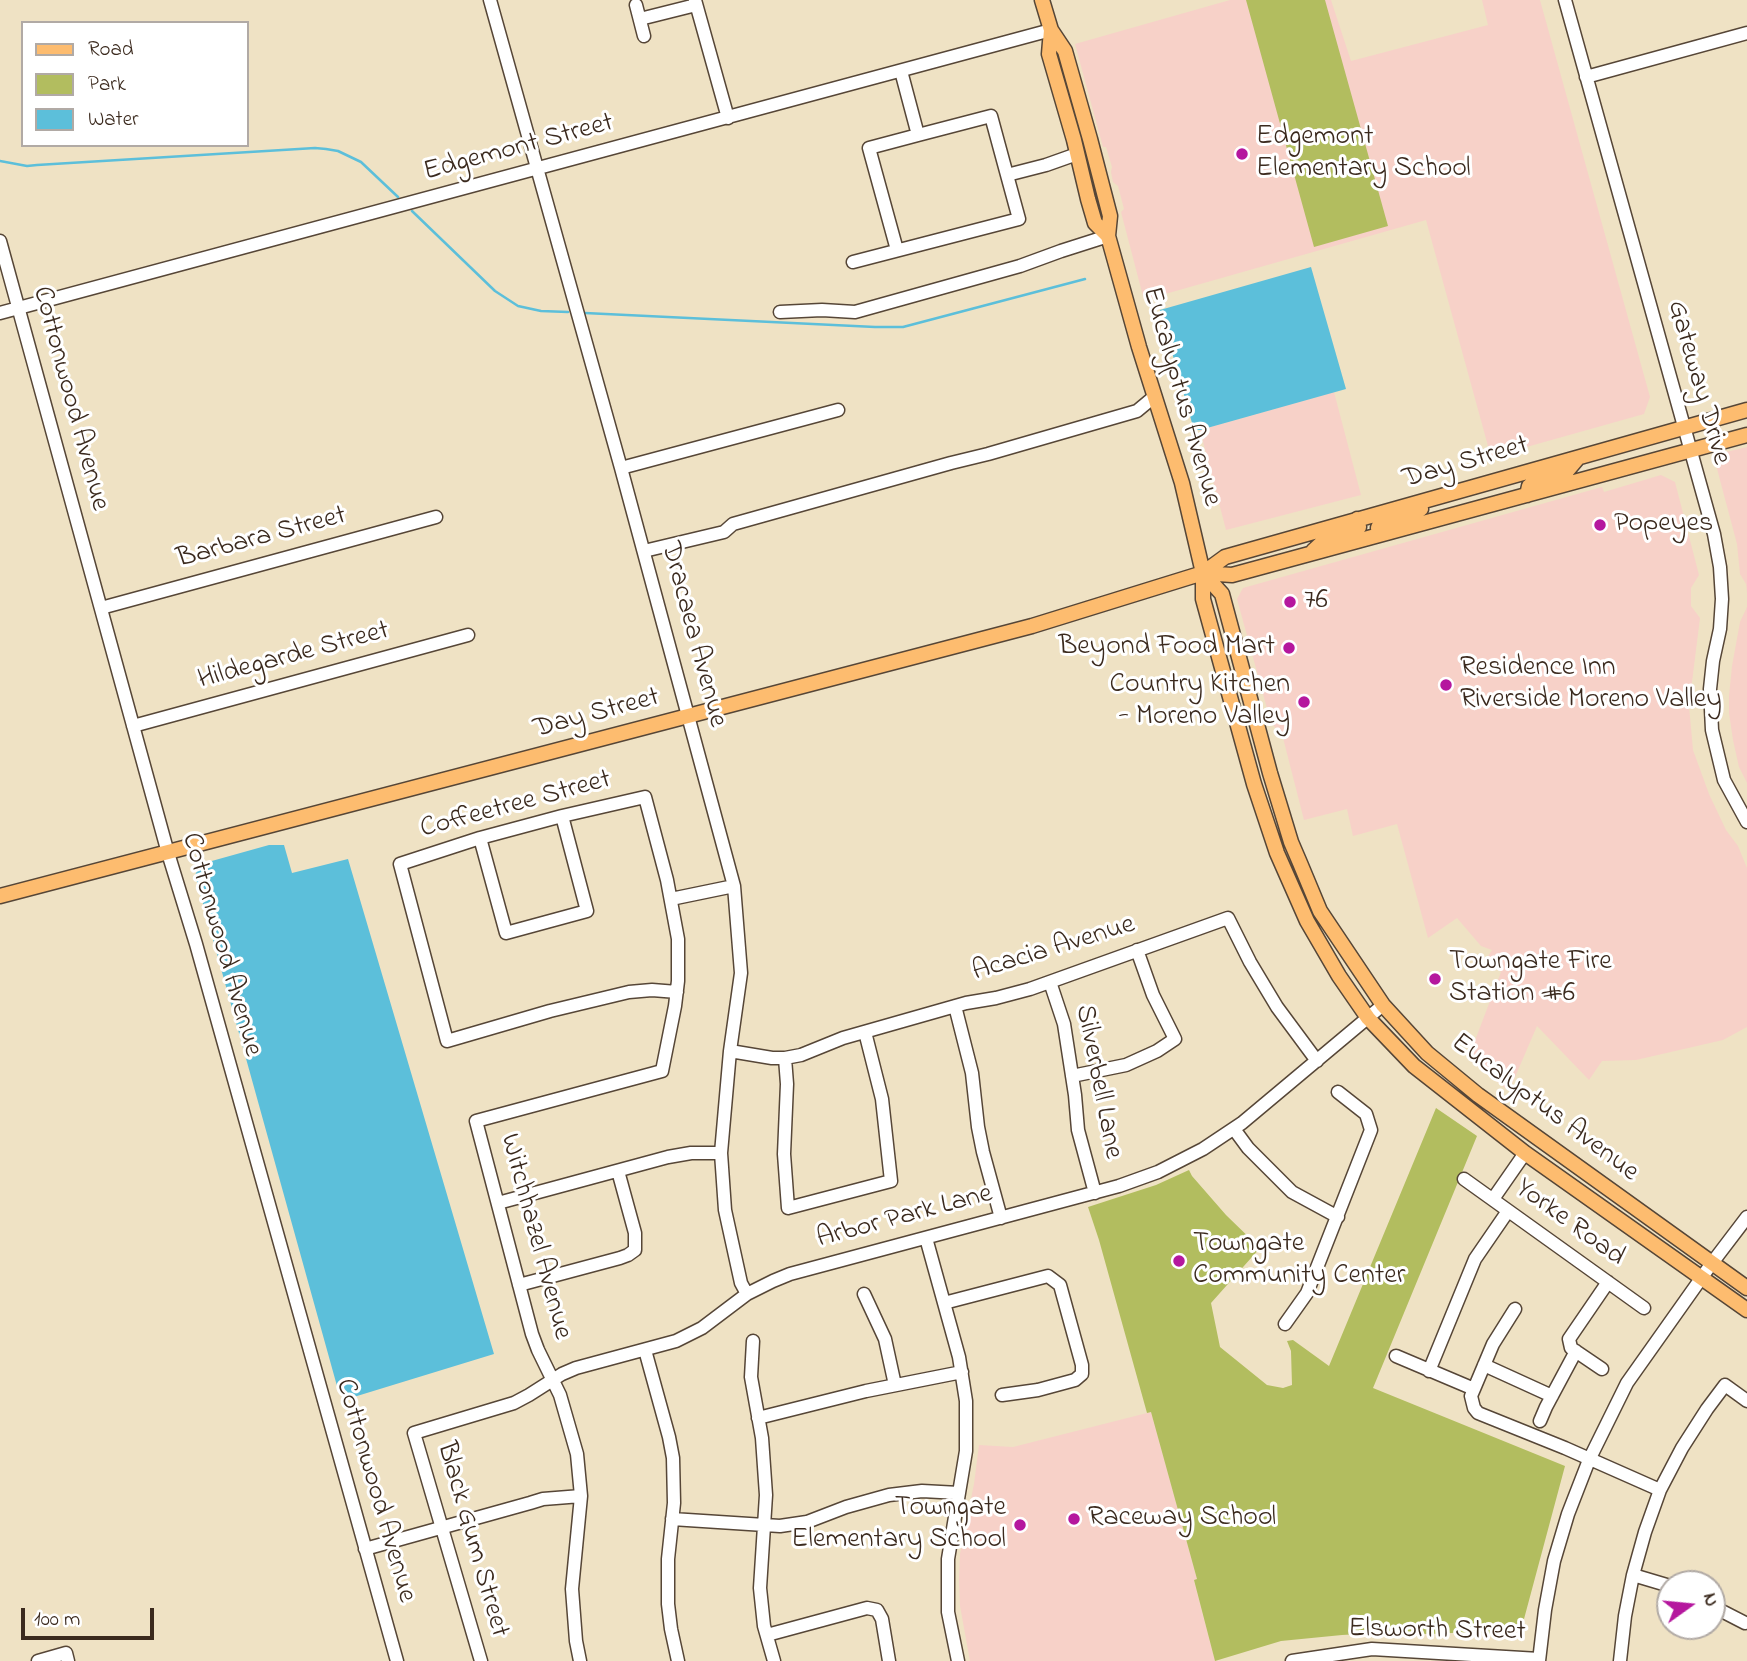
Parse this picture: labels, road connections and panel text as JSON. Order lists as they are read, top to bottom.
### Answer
{
  "streets": {
    "main road": ["Eucalyptus Avenue", "Day Street"],
    "street": [
      "Edgemont Street",
      "Gateway Drive",
      "Cottonwood Avenue",
      "Barbara Street",
      "Dracaea Avenue",
      "Hildegarde Street",
      "Coffeetree Street",
      "Acacia Avenue",
      "Silverbell Lane",
      "Arbor Park Lane",
      "Yorke Road",
      "Witchhazel Avenue",
      "Black Gum Street",
      "Elsworth Street"
    ]
  },
  "crossings": [
    ["Edgemont Street", "Eucalyptus Avenue"],
    ["Edgemont Street", "Cottonwood Avenue"],
    ["Edgemont Street", "Dracaea Avenue"],
    ["Gateway Drive", "Day Street"],
    ["Eucalyptus Avenue", "Day Street"],
    ["Eucalyptus Avenue", "Arbor Park Lane"],
    ["Cottonwood Avenue", "Day Street"],
    ["Cottonwood Avenue", "Barbara Street"],
    ["Cottonwood Avenue", "Hildegarde Street"],
    ["Day Street", "Dracaea Avenue"],
    ["Dracaea Avenue", "Acacia Avenue"],
    ["Dracaea Avenue", "Arbor Park Lane"],
    ["Coffeetree Street", "Witchhazel Avenue"],
    ["Acacia Avenue", "Silverbell Lane"],
    ["Acacia Avenue", "Arbor Park Lane"],
    ["Silverbell Lane", "Arbor Park Lane"],
    ["Arbor Park Lane", "Witchhazel Avenue"],
    ["Arbor Park Lane", "Black Gum Street"]
  ],
  "places": [
    "Edgemont Elementary School",
    "Popeyes",
    "76",
    "Beyond Food Mart",
    "Residence Inn Riverside Moreno Valley",
    "Country Kitchen - Moreno Valley",
    "Towngate Fire Station #6",
    "Towngate Community Center",
    "Raceway School",
    "Towngate Elementary School"
  ],
  "legend": ["Road", "Park", "Water"],
  "scale_bar": "100 m",
  "north": "right"
}
